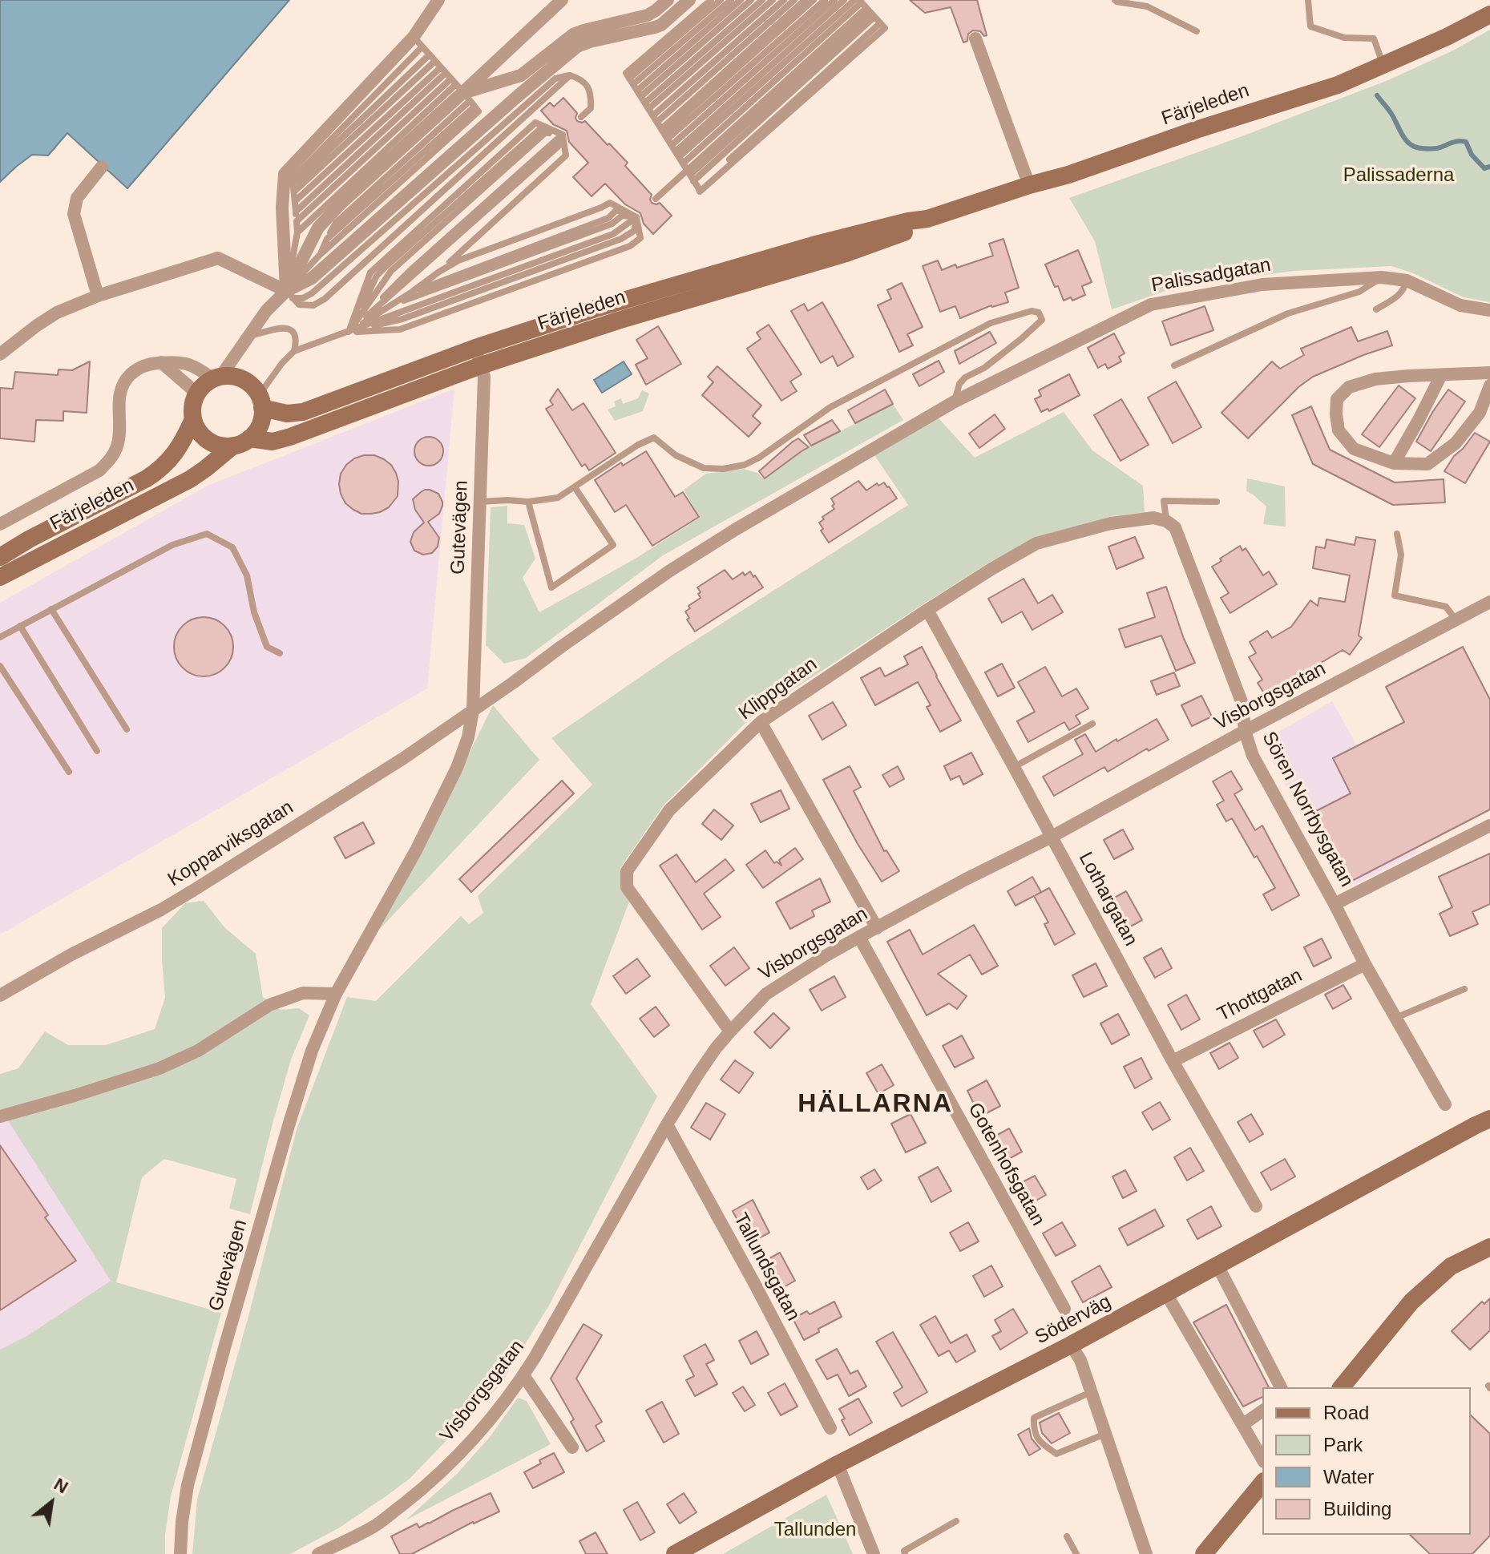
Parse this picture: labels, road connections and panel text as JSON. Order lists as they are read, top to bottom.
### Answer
{
  "streets": {
    "street": [
      "Färjeleden",
      "Palissadgatan",
      "Gutevägen",
      "Klippgatan",
      "Visborgsgatan",
      "Sören Norrbysgatan",
      "Kopparviksgatan",
      "Lothargatan",
      "Thottgatan",
      "Gotenhofsgatan",
      "Tallundsgatan",
      "Söderväg"
    ]
  },
  "crossings": [
    ["Färjeleden", "Gutevägen"],
    ["Palissadgatan", "Gutevägen"],
    ["Palissadgatan", "Kopparviksgatan"],
    ["Gutevägen", "Kopparviksgatan"],
    ["Klippgatan", "Visborgsgatan"],
    ["Klippgatan", "Sören Norrbysgatan"],
    ["Klippgatan", "Lothargatan"],
    ["Visborgsgatan", "Sören Norrbysgatan"],
    ["Visborgsgatan", "Lothargatan"],
    ["Visborgsgatan", "Gotenhofsgatan"],
    ["Visborgsgatan", "Tallundsgatan"],
    ["Sören Norrbysgatan", "Thottgatan"],
    ["Lothargatan", "Thottgatan"]
  ],
  "districts": ["HÄLLARNA"],
  "parks": ["Palissaderna", "Tallunden"],
  "legend": [
    "Road",
    "Park",
    "Water",
    "Building"
  ],
  "north": "top right"
}
